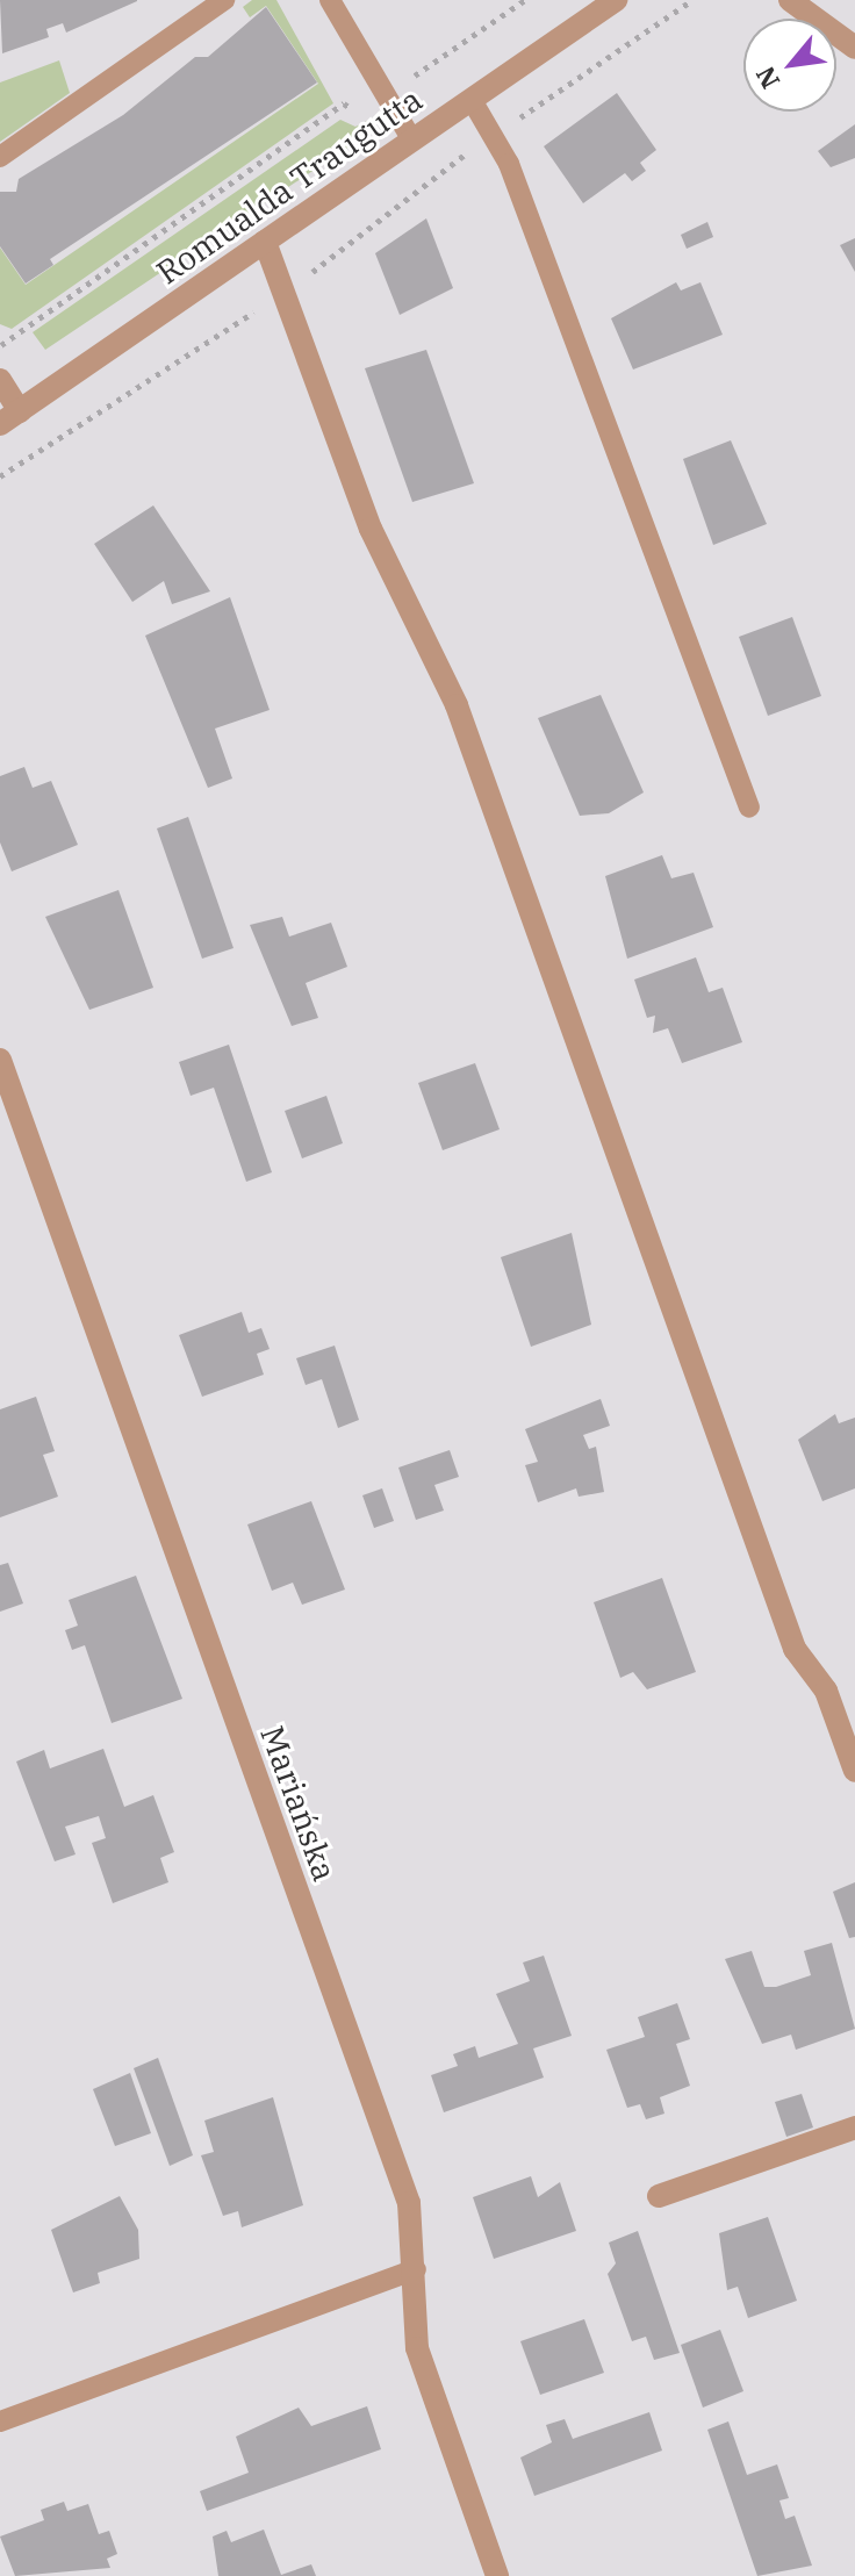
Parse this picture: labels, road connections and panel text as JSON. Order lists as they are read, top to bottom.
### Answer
{
  "streets": {
    "street": ["Romualda Traugutta", "Mariańska"]
  },
  "north": "bottom left"
}
